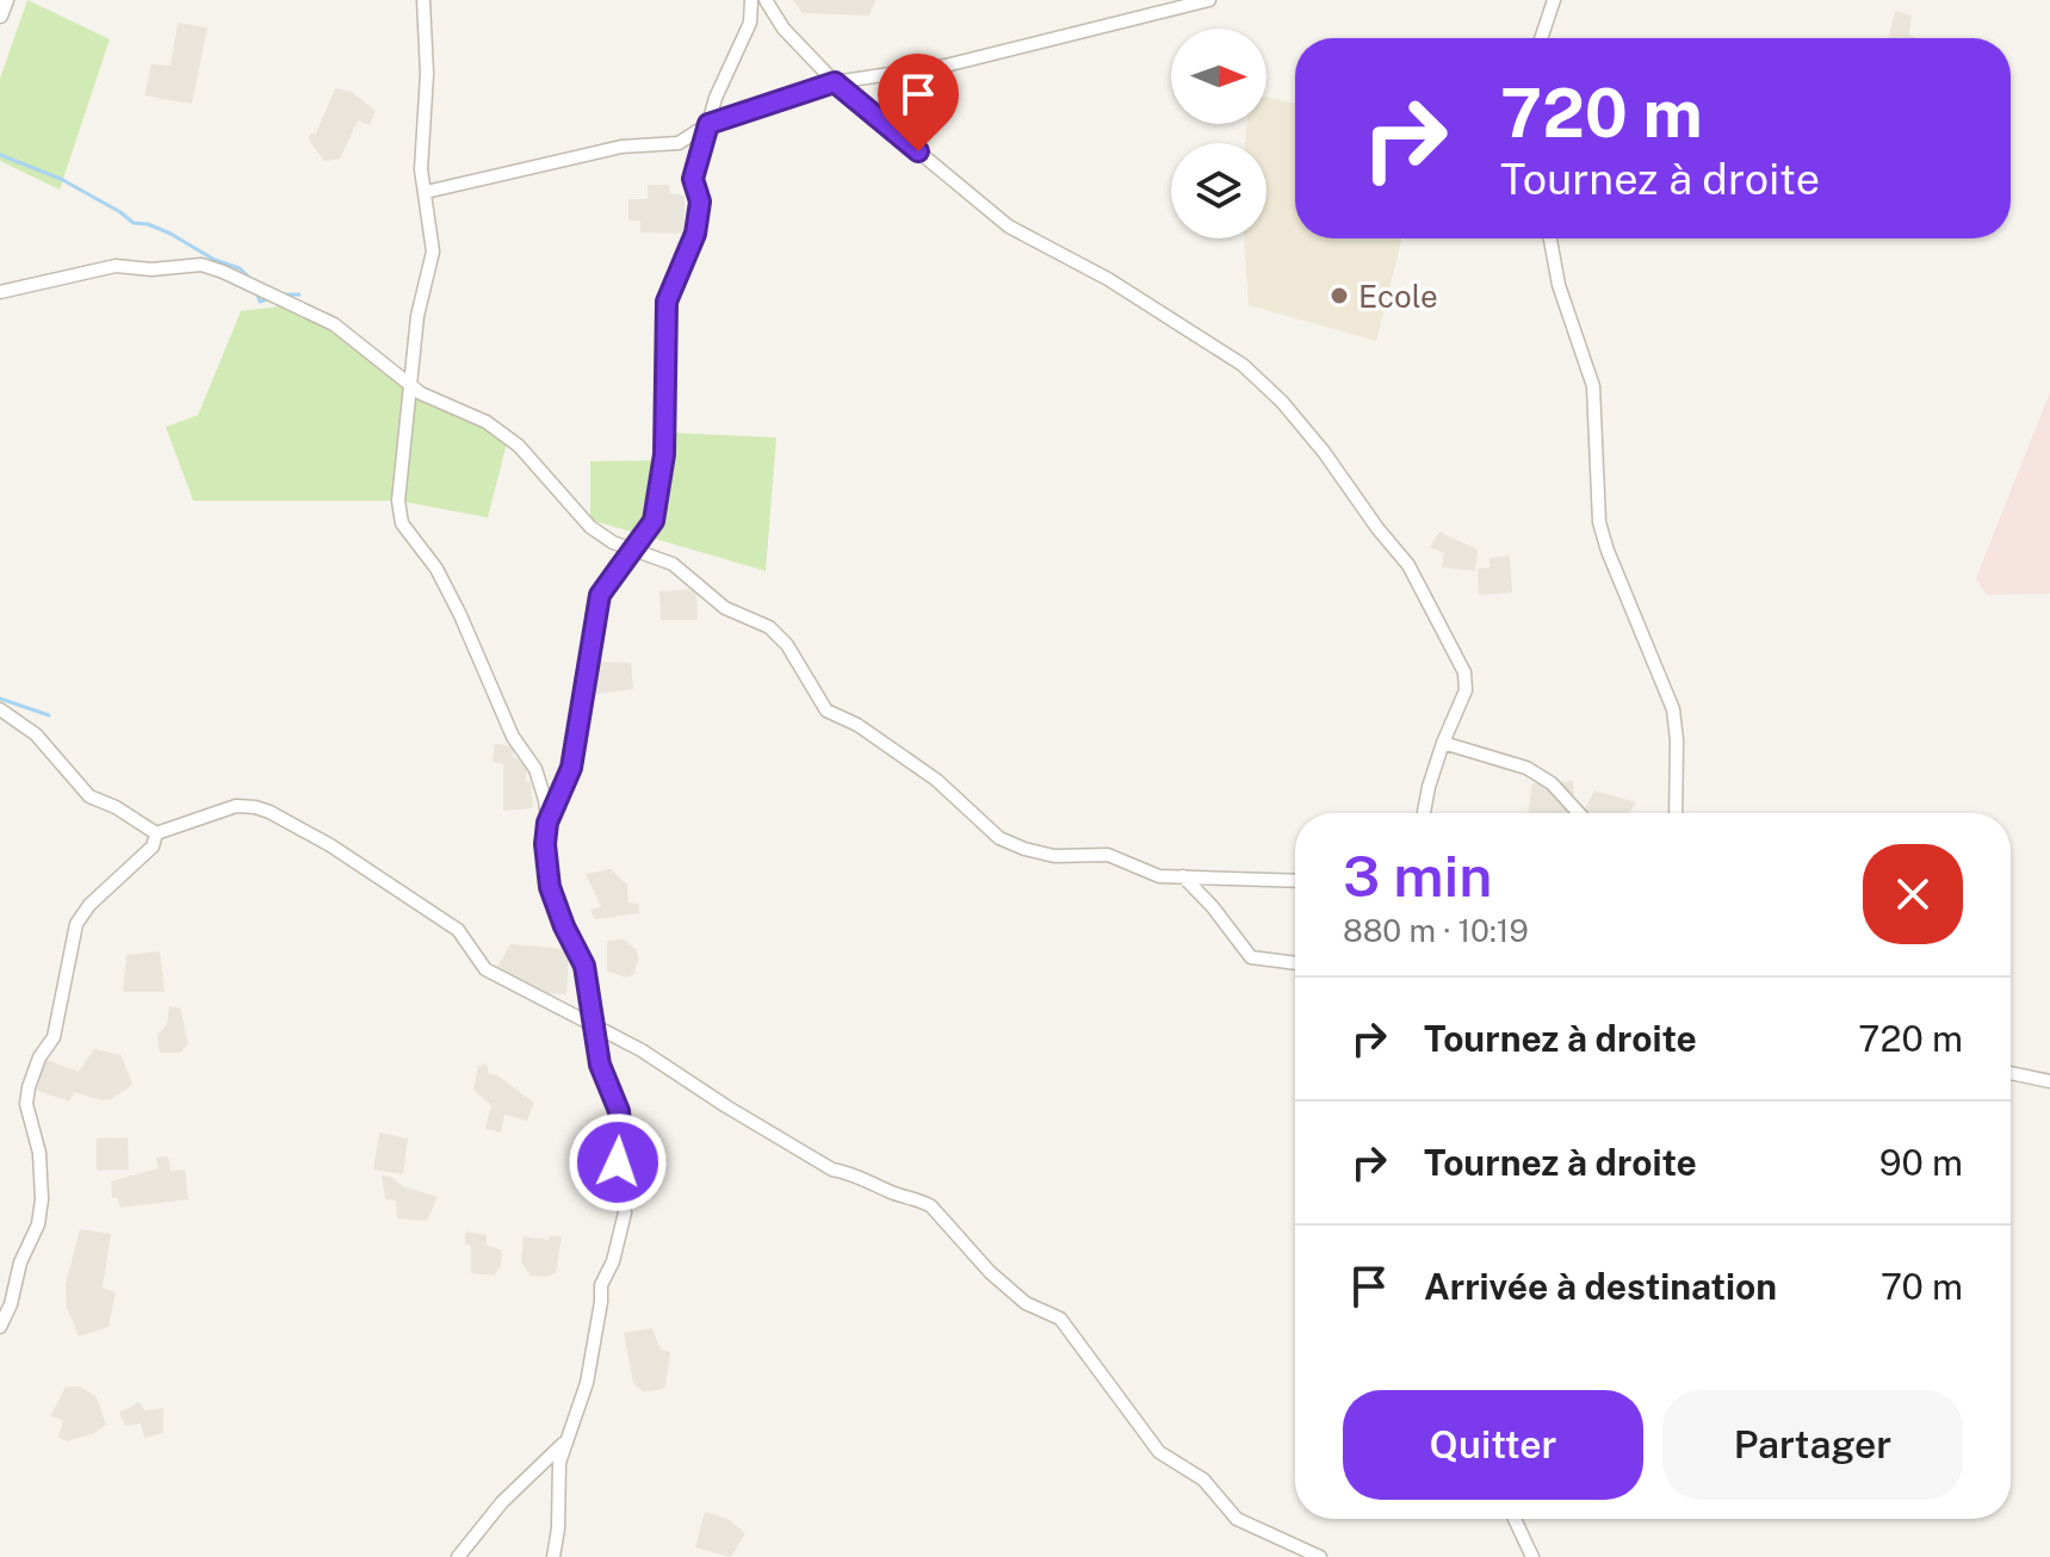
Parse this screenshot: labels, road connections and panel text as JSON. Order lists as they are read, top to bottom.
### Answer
{
  "places": ["Ecole"],
  "north": "right",
  "page": {
    "turn": ["720 m", "Tournez à droite"],
    "heading": ["3 min", "880 m · 10:19"],
    "list": [
      {
        "name": "Tournez à droite",
        "value": "720 m"
      },
      {
        "name": "Tournez à droite",
        "value": "90 m"
      },
      {
        "name": "Arrivée à destination",
        "value": "70 m"
      }
    ],
    "buttons": ["Quitter", "Partager"]
  }
}
